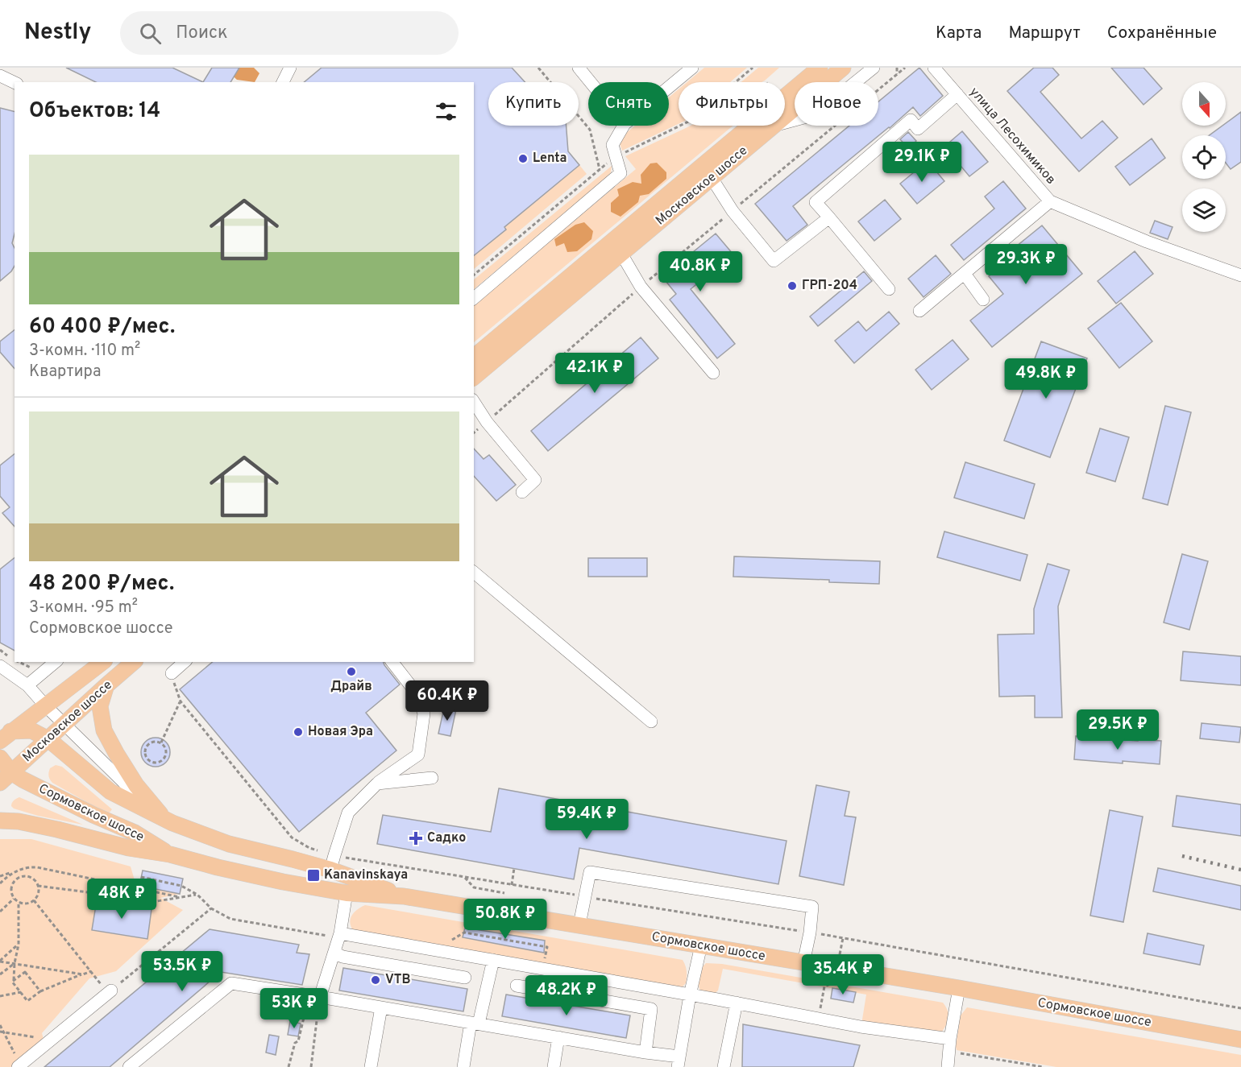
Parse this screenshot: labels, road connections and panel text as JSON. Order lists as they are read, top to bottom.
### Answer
{
  "streets": {
    "main road": ["Московское шоссе", "Сормовское шоссе"],
    "street": ["улица Лесохимиков"]
  },
  "crossings": [
    ["Московское шоссе", "Сормовское шоссе"]
  ],
  "places": {
    "other": [
      "Lenta",
      "ГРП-204",
      "Драйв",
      "Новая Эра",
      "VTB"
    ],
    "health": ["Садко"],
    "transit": ["Kanavinskaya"]
  },
  "north": "bottom",
  "page": {
    "header": "Nestly",
    "search": "Поиск",
    "nav": ["Карта", "Маршрут", "Сохранённые"],
    "chip": [
      "Купить",
      "Снять",
      "Фильтры",
      "Новое"
    ],
    "heading": "Объектов: 14",
    "list": [
      {
        "name": "60 400 ₽/мес.",
        "note": "3-комн. · 110 m² · Квартира"
      },
      {
        "name": "48 200 ₽/мес.",
        "note": "3-комн. · 95 m² · Сормовское шоссе"
      }
    ],
    "price": [
      "29.1K ₽",
      "29.3K ₽",
      "40.8K ₽",
      "42.1K ₽",
      "49.8K ₽",
      "60.4K ₽",
      "29.5K ₽",
      "59.4K ₽",
      "48K ₽",
      "50.8K ₽",
      "53.5K ₽",
      "35.4K ₽",
      "48.2K ₽",
      "53K ₽"
    ]
  }
}
